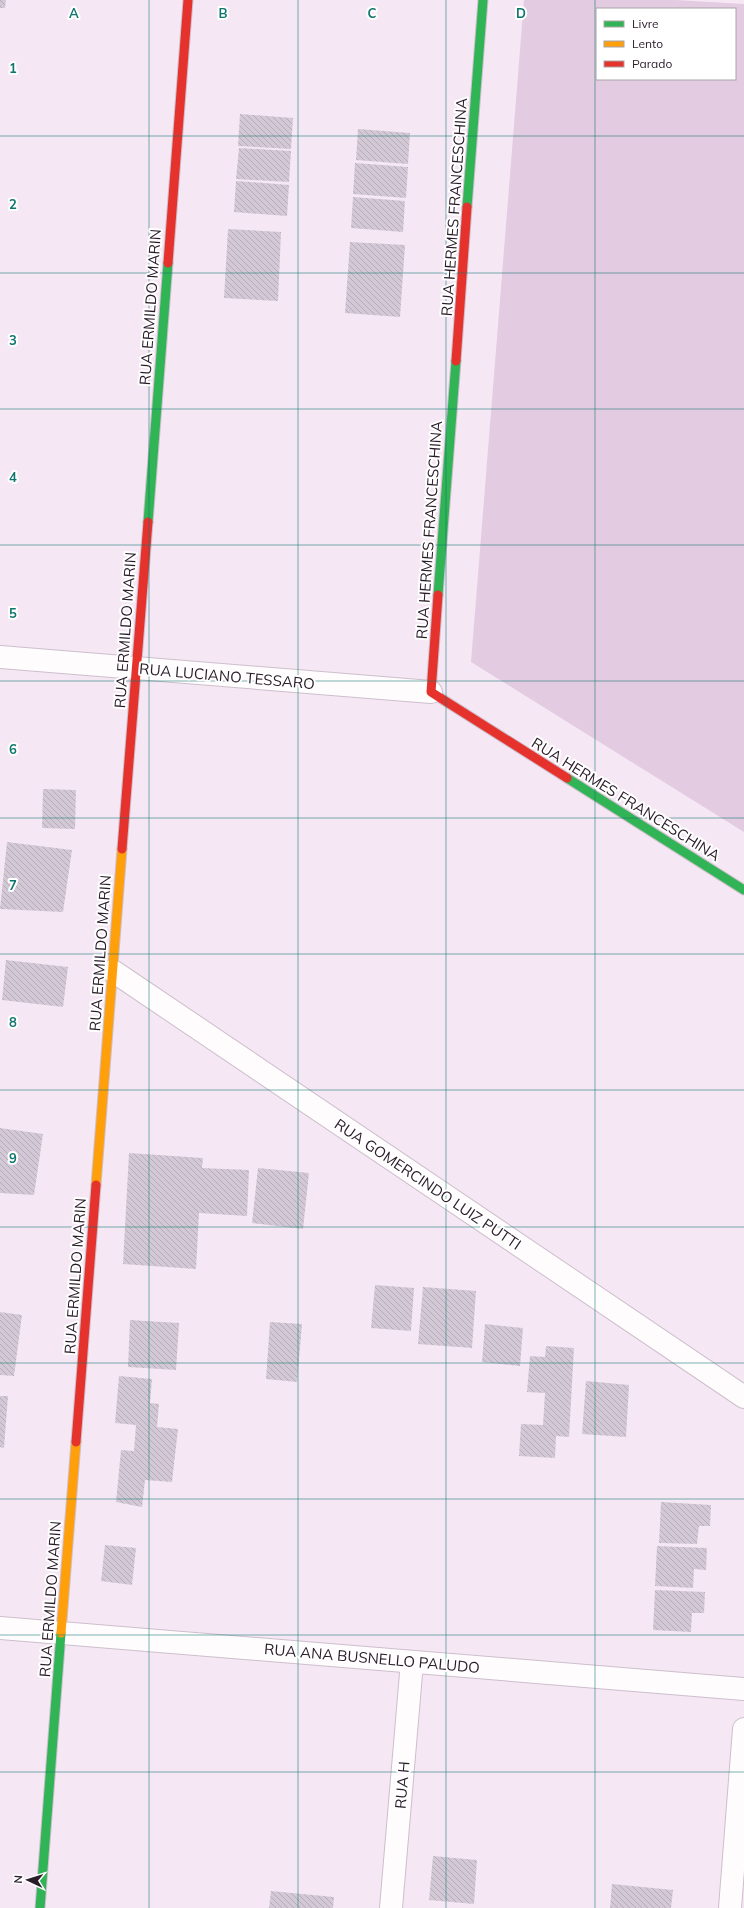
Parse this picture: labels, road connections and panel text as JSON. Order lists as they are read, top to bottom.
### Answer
{
  "streets": {
    "street": [
      "RUA HERMES FRANCESCHINA",
      "RUA ERMILDO MARIN",
      "RUA LUCIANO TESSARO",
      "RUA GOMERCINDO LUIZ PUTTI",
      "RUA ANA BUSNELLO PALUDO",
      "RUA H"
    ]
  },
  "crossings": [
    ["RUA HERMES FRANCESCHINA", "RUA LUCIANO TESSARO"],
    ["RUA ERMILDO MARIN", "RUA LUCIANO TESSARO"],
    ["RUA ERMILDO MARIN", "RUA GOMERCINDO LUIZ PUTTI"],
    ["RUA ERMILDO MARIN", "RUA ANA BUSNELLO PALUDO"],
    ["RUA ANA BUSNELLO PALUDO", "RUA H"]
  ],
  "legend": ["Livre", "Lento", "Parado"],
  "north": "left",
  "grid": {
    "columns": [
      "A",
      "B",
      "C",
      "D"
    ],
    "rows": [
      "1",
      "2",
      "3",
      "4",
      "5",
      "6",
      "7",
      "8",
      "9"
    ]
  }
}
